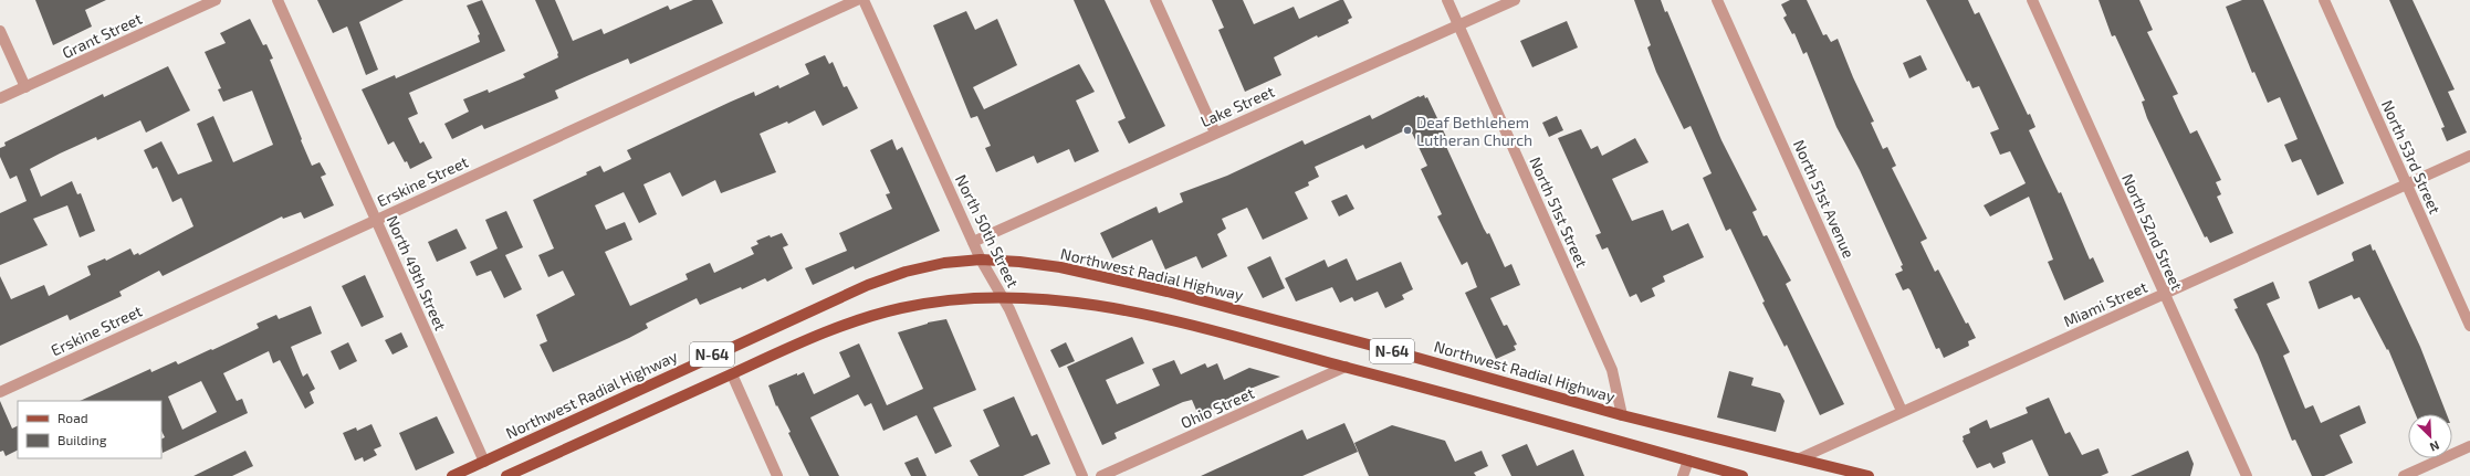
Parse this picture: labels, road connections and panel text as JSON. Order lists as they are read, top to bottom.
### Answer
{
  "streets": {
    "main road": ["Northwest Radial Highway", "N-64"],
    "street": [
      "Grant Street",
      "Lake Street",
      "North 53rd Street",
      "Erskine Street",
      "North 51st Avenue",
      "North 51st Street",
      "North 50th Street",
      "North 52nd Street",
      "North 49th Street",
      "Miami Street",
      "Ohio Street"
    ]
  },
  "crossings": [
    ["Lake Street", "North 51st Street"],
    ["Lake Street", "North 50th Street"],
    ["North 53rd Street", "Miami Street"],
    ["Erskine Street", "North 49th Street"],
    ["North 51st Avenue", "Miami Street"],
    ["North 51st Street", "Northwest Radial Highway"],
    ["North 50th Street", "Northwest Radial Highway"],
    ["North 50th Street", "N-64"],
    ["North 52nd Street", "Miami Street"],
    ["North 49th Street", "Northwest Radial Highway"],
    ["Northwest Radial Highway", "Miami Street"],
    ["N-64", "Ohio Street"]
  ],
  "places": ["Deaf Bethlehem Lutheran Church"],
  "legend": ["Road", "Building"],
  "north": "bottom right"
}
